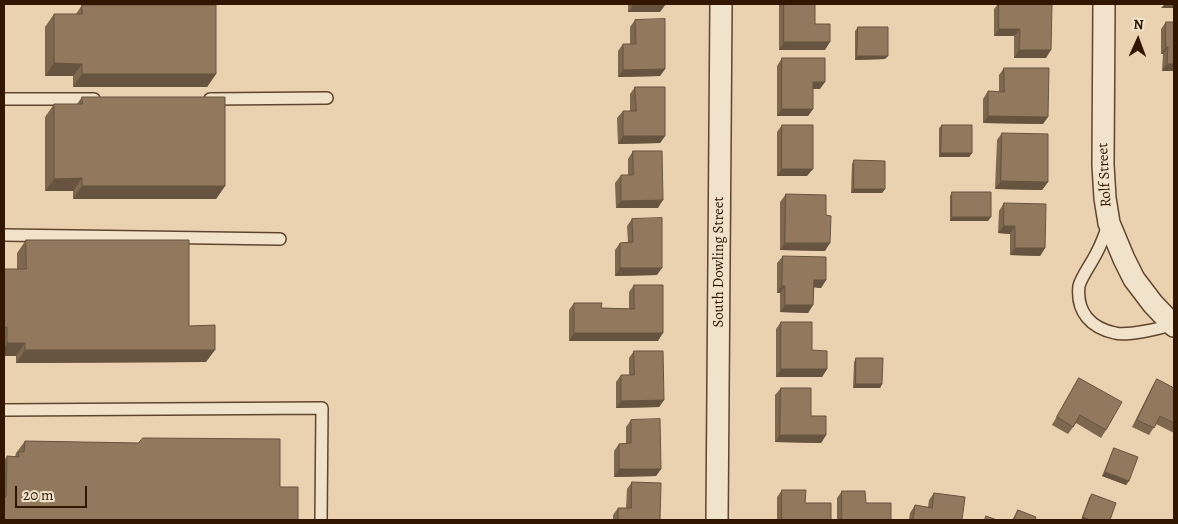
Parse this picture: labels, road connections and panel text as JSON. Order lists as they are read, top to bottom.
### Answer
{
  "streets": {
    "street": ["Rolf Street", "South Dowling Street"]
  },
  "scale_bar": "20 m",
  "north": "top"
}
